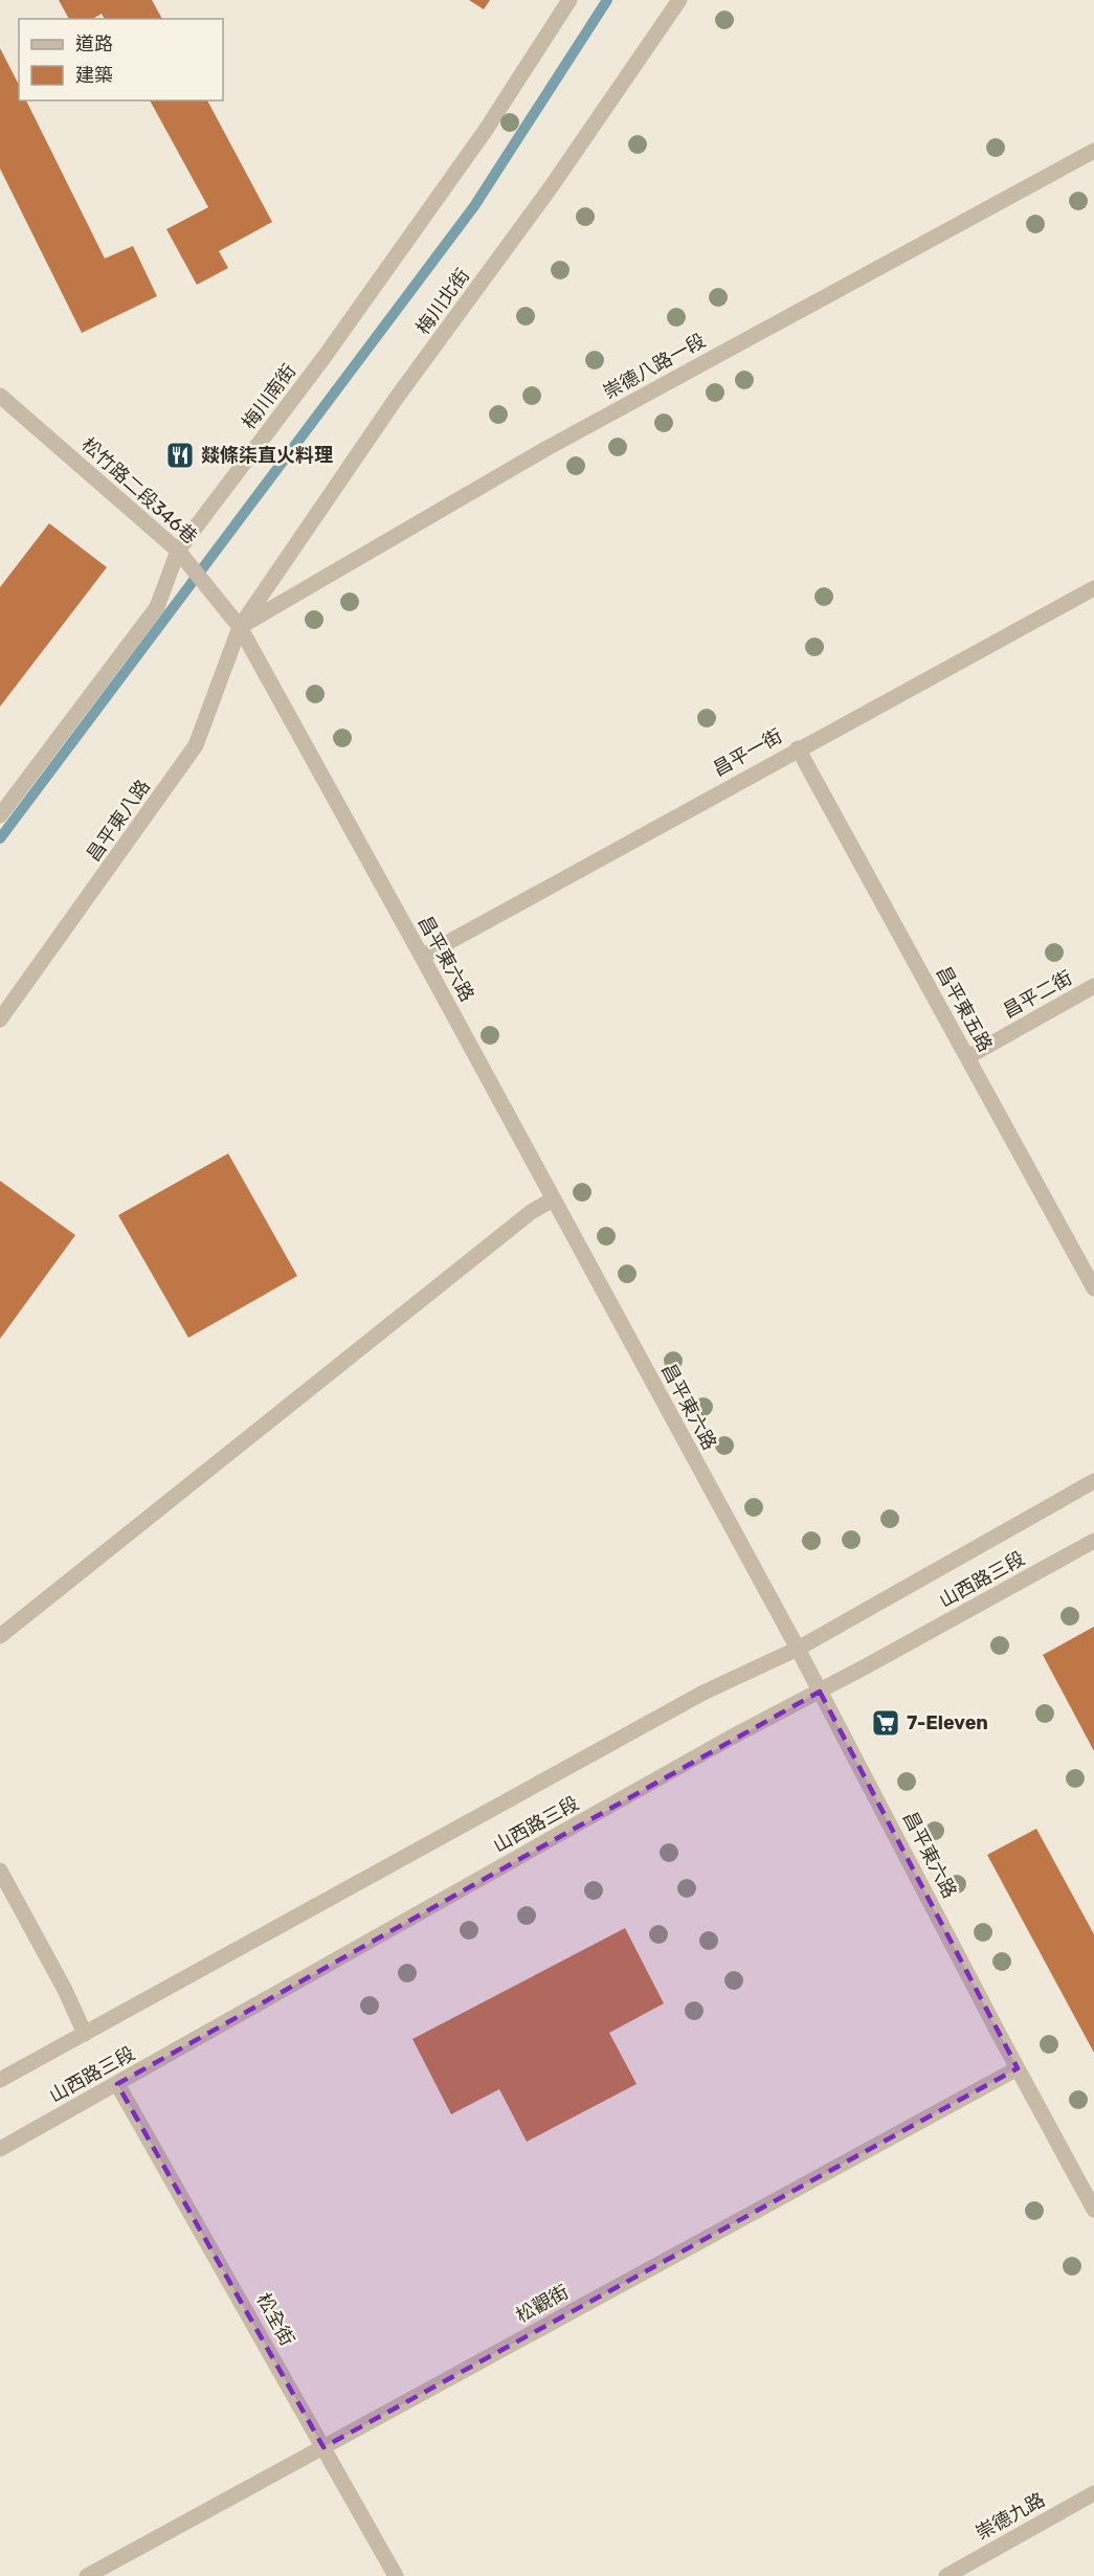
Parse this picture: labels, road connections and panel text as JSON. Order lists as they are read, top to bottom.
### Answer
{
  "streets": {
    "street": [
      "梅川北街",
      "崇德八路一段",
      "梅川南街",
      "松竹路二段346巷",
      "昌平一街",
      "昌平東八路",
      "昌平東六路",
      "昌平二街",
      "昌平東五路",
      "山西路三段",
      "松觀街",
      "松全街",
      "崇德九路"
    ]
  },
  "crossings": [
    ["梅川北街", "崇德八路一段"],
    ["梅川北街", "松竹路二段346巷"],
    ["梅川北街", "昌平東八路"],
    ["梅川北街", "昌平東六路"],
    ["崇德八路一段", "松竹路二段346巷"],
    ["崇德八路一段", "昌平東八路"],
    ["崇德八路一段", "昌平東六路"],
    ["梅川南街", "松竹路二段346巷"],
    ["松竹路二段346巷", "昌平東八路"],
    ["松竹路二段346巷", "昌平東六路"],
    ["昌平一街", "昌平東六路"],
    ["昌平一街", "昌平東五路"],
    ["昌平東八路", "昌平東六路"],
    ["昌平東六路", "山西路三段"],
    ["昌平東六路", "松觀街"],
    ["昌平二街", "昌平東五路"],
    ["山西路三段", "松全街"],
    ["松觀街", "松全街"]
  ],
  "places": {
    "restaurant": ["燚條柒直火料理"],
    "supermarket": ["7-Eleven"]
  },
  "legend": ["道路", "建築"]
}
